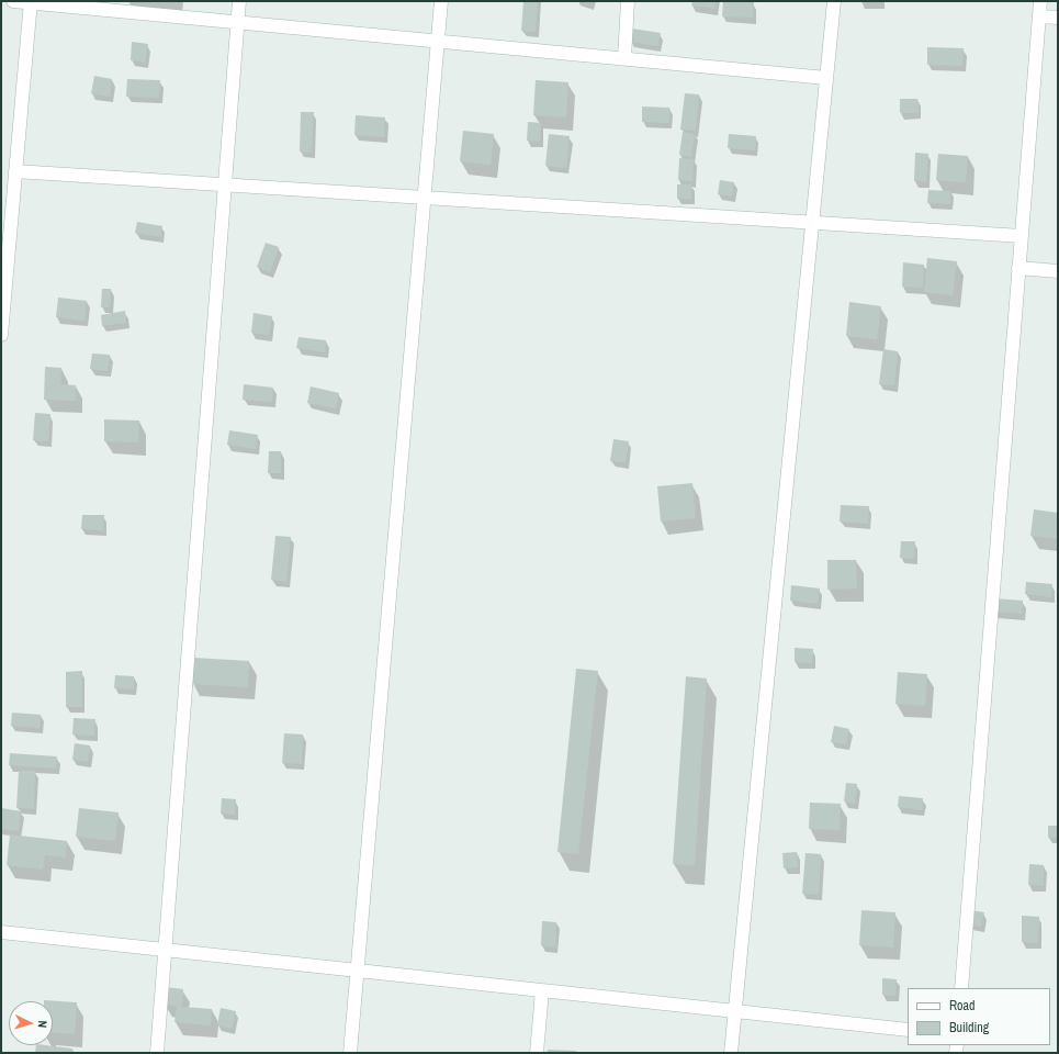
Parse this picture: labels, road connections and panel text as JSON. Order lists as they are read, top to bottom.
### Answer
{
  "legend": ["Road", "Building"],
  "north": "right"
}
